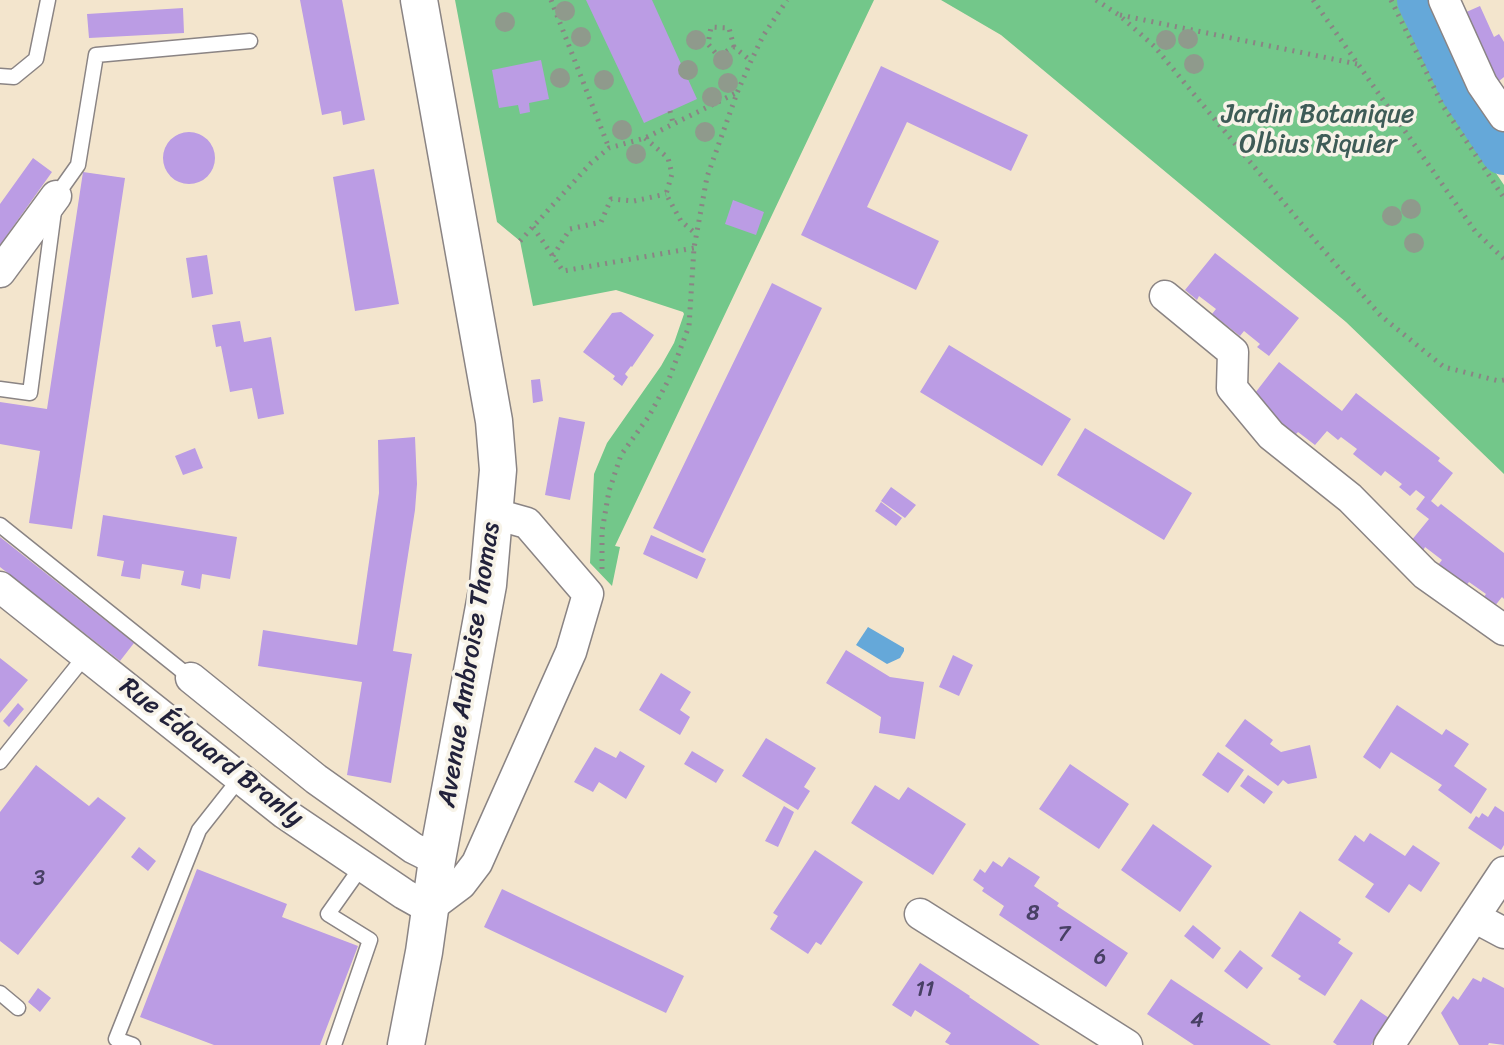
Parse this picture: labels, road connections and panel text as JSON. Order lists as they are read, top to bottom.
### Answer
{
  "streets": {
    "street": ["Avenue Ambroise Thomas", "Rue Édouard Branly"]
  },
  "crossings": [
    ["Avenue Ambroise Thomas", "Rue Édouard Branly"]
  ],
  "parks": ["Jardin Botanique Olbius Riquier"],
  "house_numbers": [
    "3",
    "8",
    "7",
    "6",
    "11",
    "4"
  ]
}
